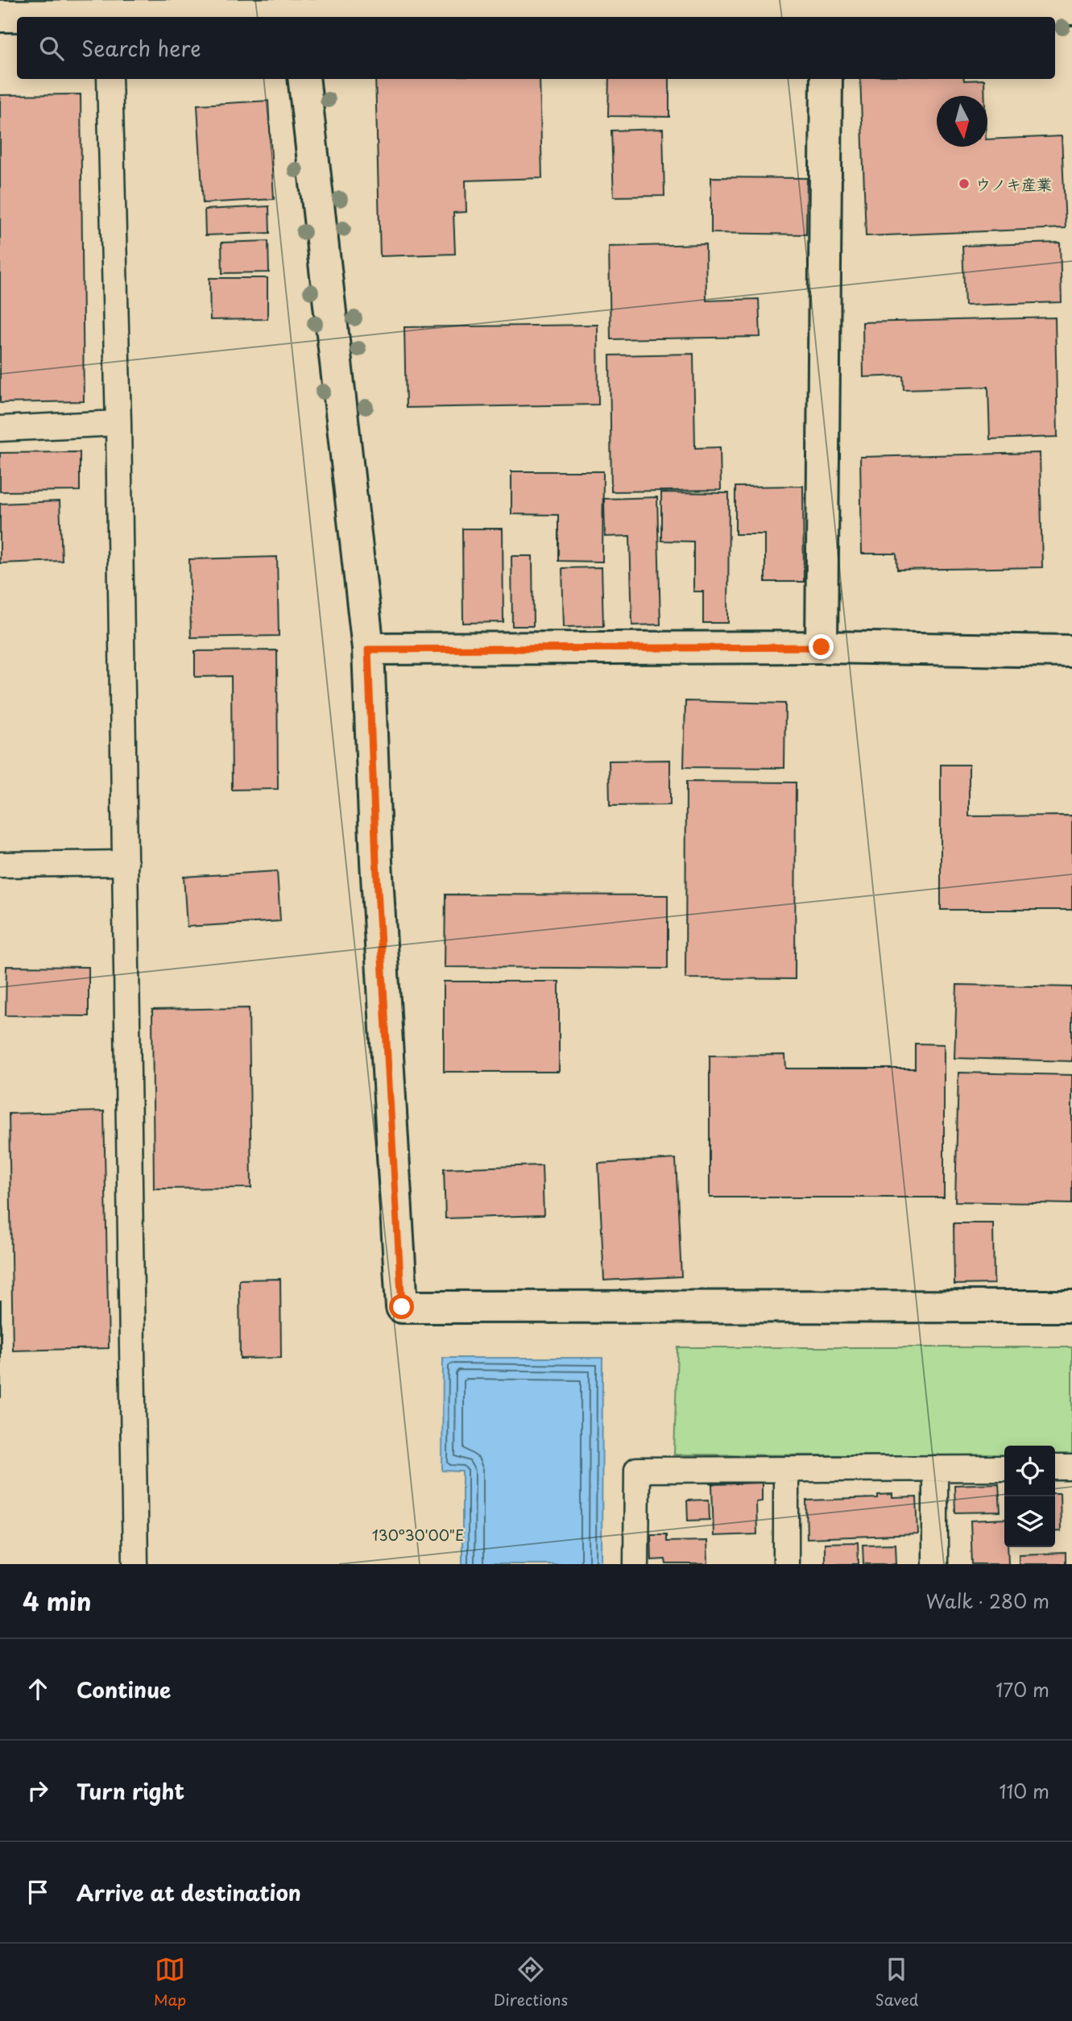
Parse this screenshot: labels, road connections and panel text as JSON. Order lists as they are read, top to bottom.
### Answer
{
  "places": ["ウノキ産業"],
  "north": "bottom",
  "page": {
    "search": "Search here",
    "heading": ["4 min", "Walk · 280 m"],
    "list": [
      ["Continue", "170 m"],
      ["Turn right", "110 m"],
      "Arrive at destination"
    ],
    "nav": ["Map", "Directions", "Saved"]
  },
  "coordinates": ["130°30'00\"E"]
}
